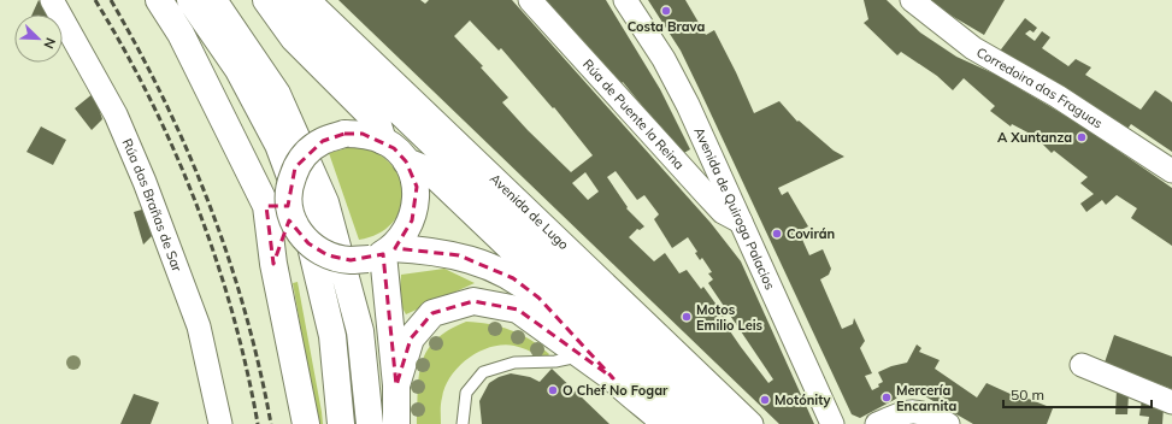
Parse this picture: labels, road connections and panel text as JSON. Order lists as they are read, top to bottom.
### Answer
{
  "streets": {
    "street": [
      "Corredoira das Fraguas",
      "Rúa de Puente la Reina",
      "Rúa das Brañas de Sar",
      "Avenida de Quiroga Palacios"
    ]
  },
  "crossings": [
    ["Rúa de Puente la Reina", "Avenida de Quiroga Palacios"]
  ],
  "places": [
    "Costa Brava",
    "A Xuntanza",
    "Covirán",
    "Motos Emilio Leis",
    "O Chef No Fogar",
    "Mercería Encarnita",
    "Motónity"
  ],
  "scale_bar": "50 m",
  "north": "bottom right"
}
